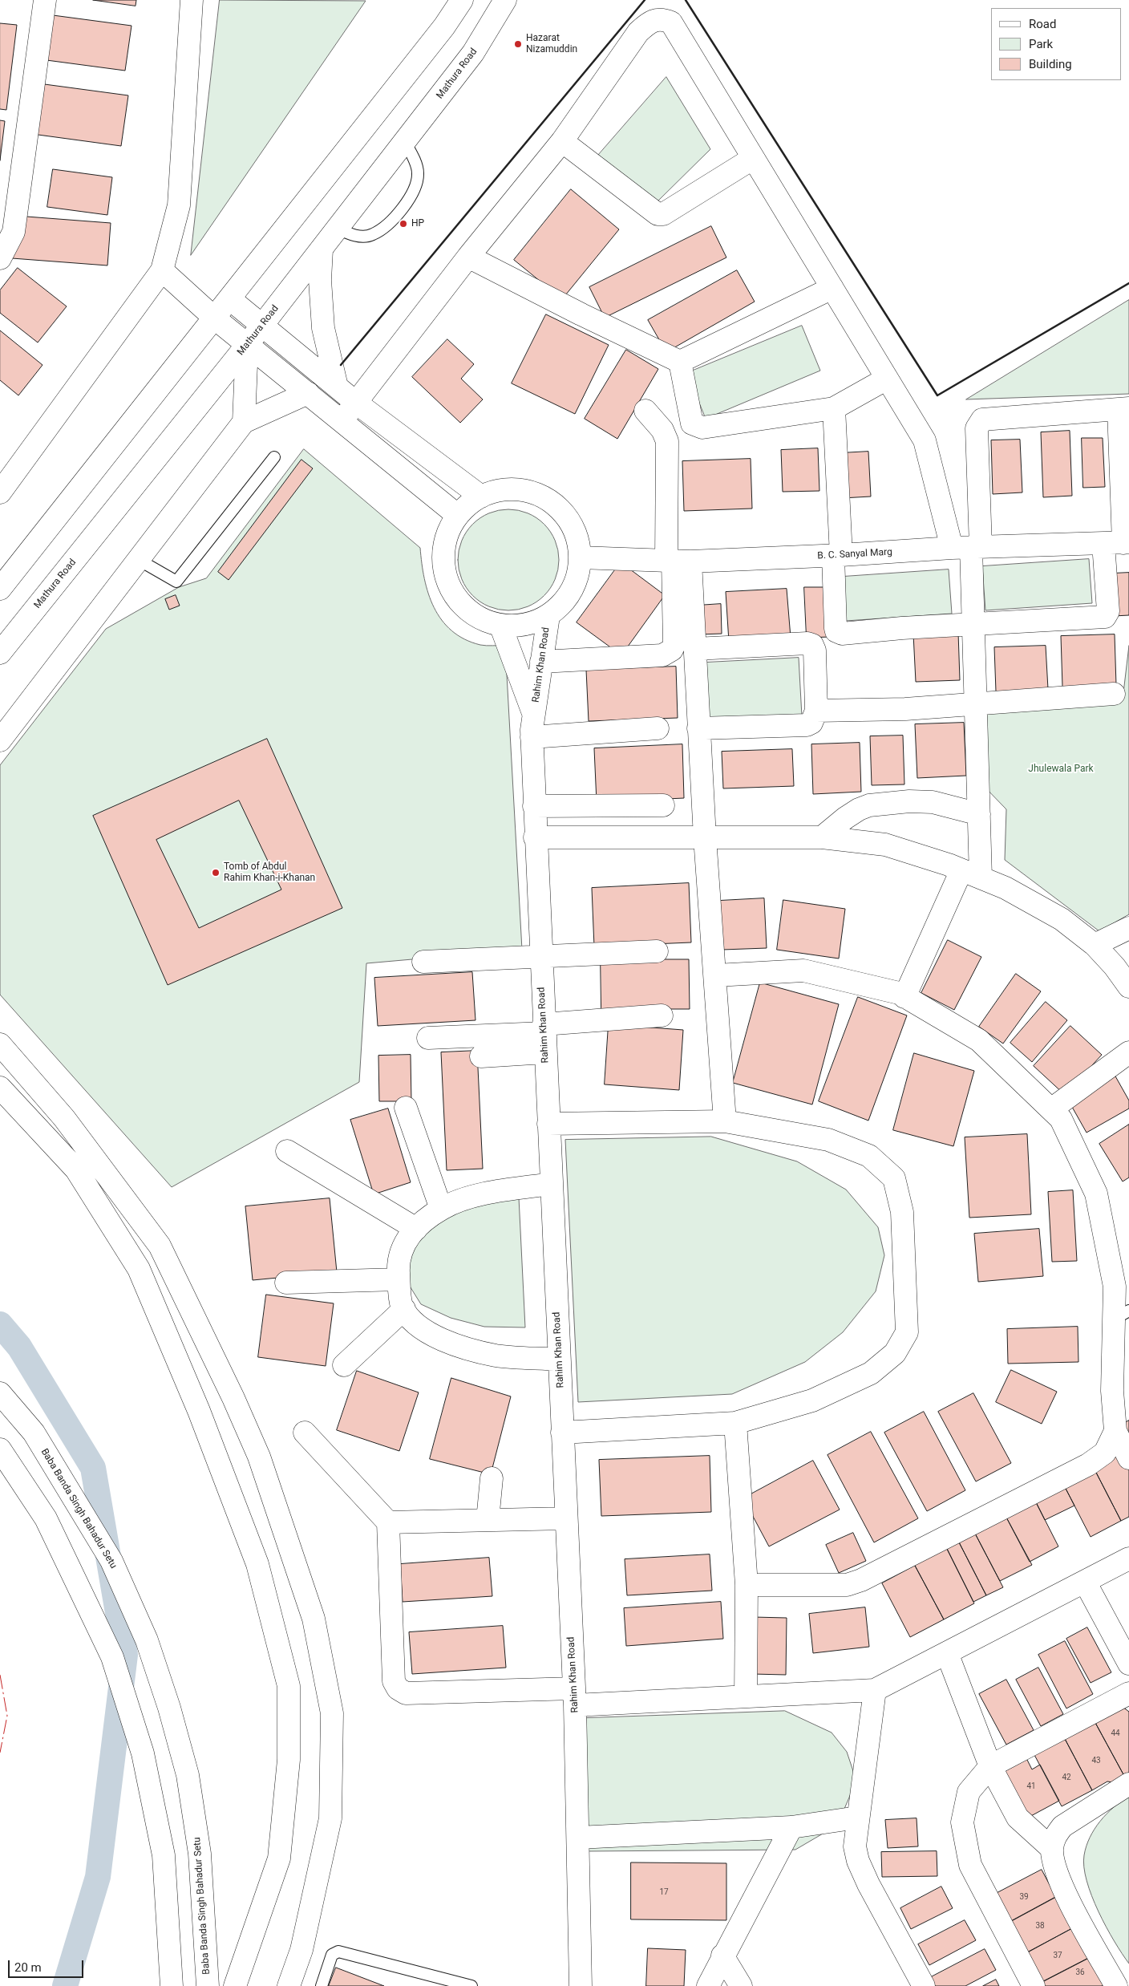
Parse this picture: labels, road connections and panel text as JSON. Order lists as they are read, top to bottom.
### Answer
{
  "streets": {
    "main road": [
      "Mathura Road",
      "B. C. Sanyal Marg",
      "Rahim Khan Road",
      "Baba Banda Singh Bahadur Setu"
    ]
  },
  "crossings": [
    ["B. C. Sanyal Marg", "Rahim Khan Road"]
  ],
  "parks": ["Jhulewala Park"],
  "places": ["Hazarat Nizamuddin", "HP", "Tomb of Abdul Rahim Khan-i-Khanan"],
  "house_numbers": [
    "44",
    "43",
    "42",
    "41",
    "17",
    "39",
    "38",
    "37",
    "36"
  ],
  "legend": ["Road", "Park", "Building"],
  "scale_bar": "20 m"
}
